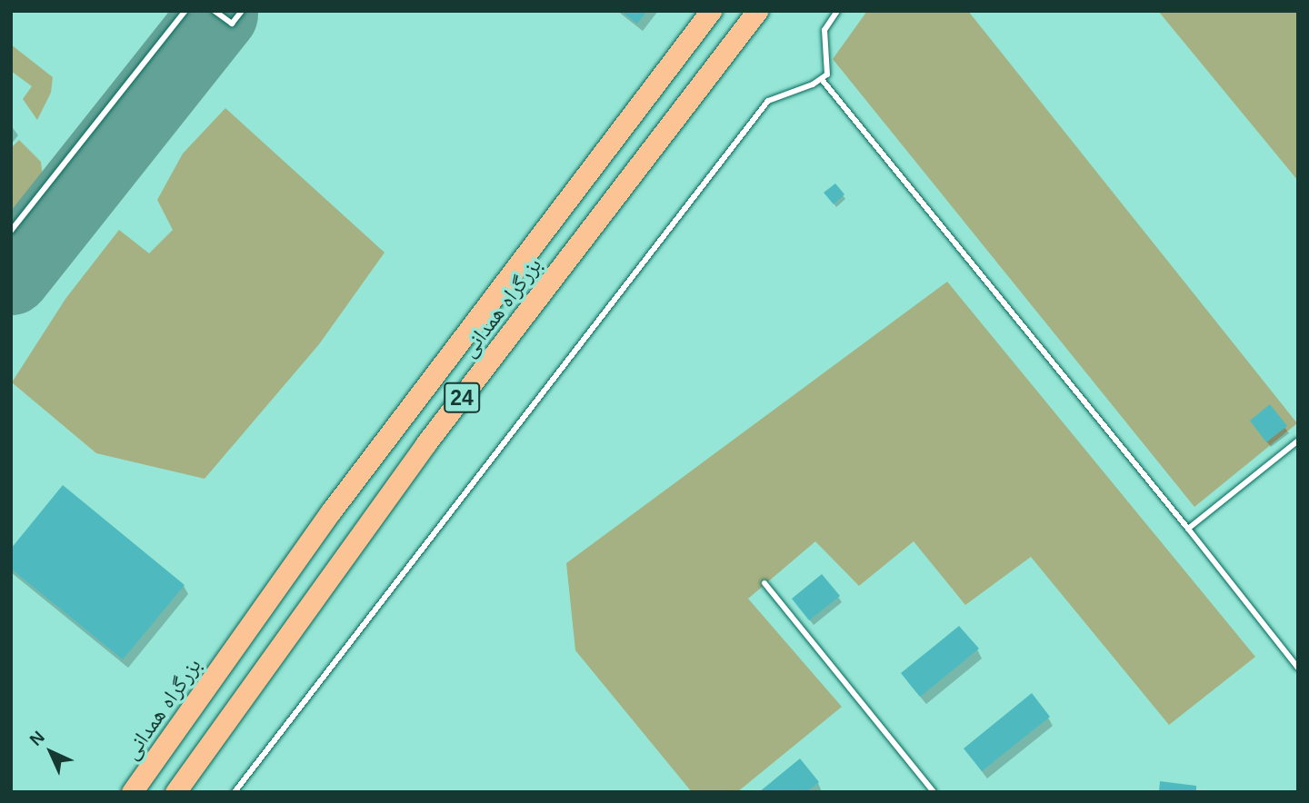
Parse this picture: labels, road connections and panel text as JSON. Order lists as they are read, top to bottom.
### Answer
{
  "streets": {
    "highway": ["بزرگراه همدانی", "24"]
  },
  "north": "top left"
}
